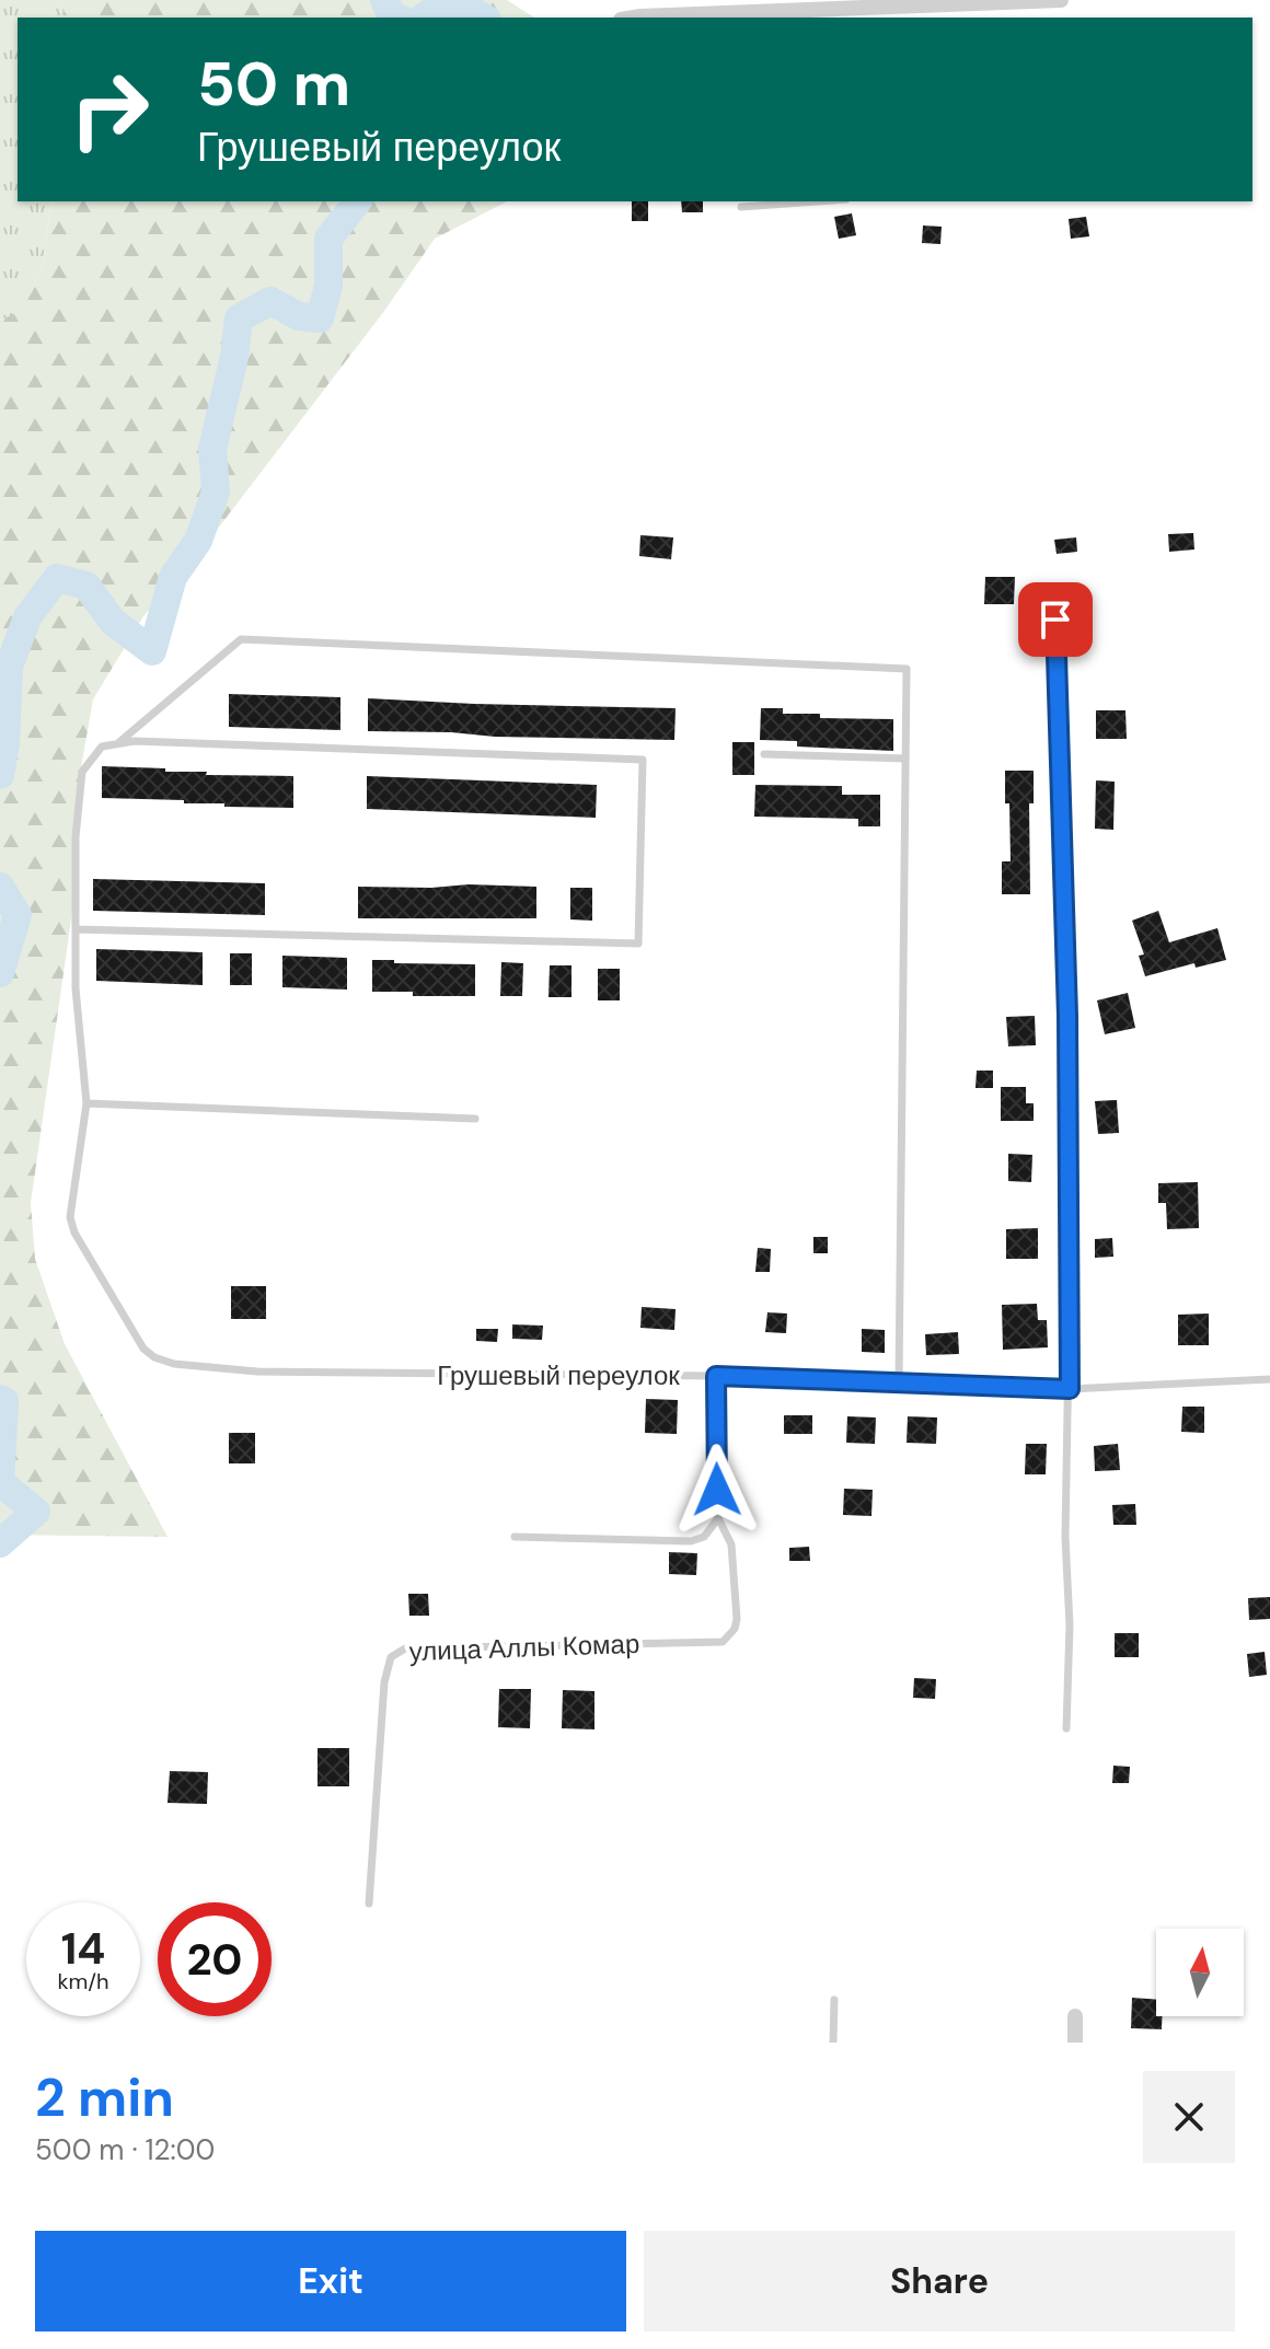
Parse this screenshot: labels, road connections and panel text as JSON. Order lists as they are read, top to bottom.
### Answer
{
  "streets": {
    "lane": ["Грушевый переулок", "улица Аллы Комар"]
  },
  "north": "top",
  "page": {
    "turn": ["50 m", "Грушевый переулок"],
    "speed": "14 km/h",
    "limit": "20",
    "heading": ["2 min", "500 m · 12:00"],
    "buttons": ["Exit", "Share"]
  }
}
